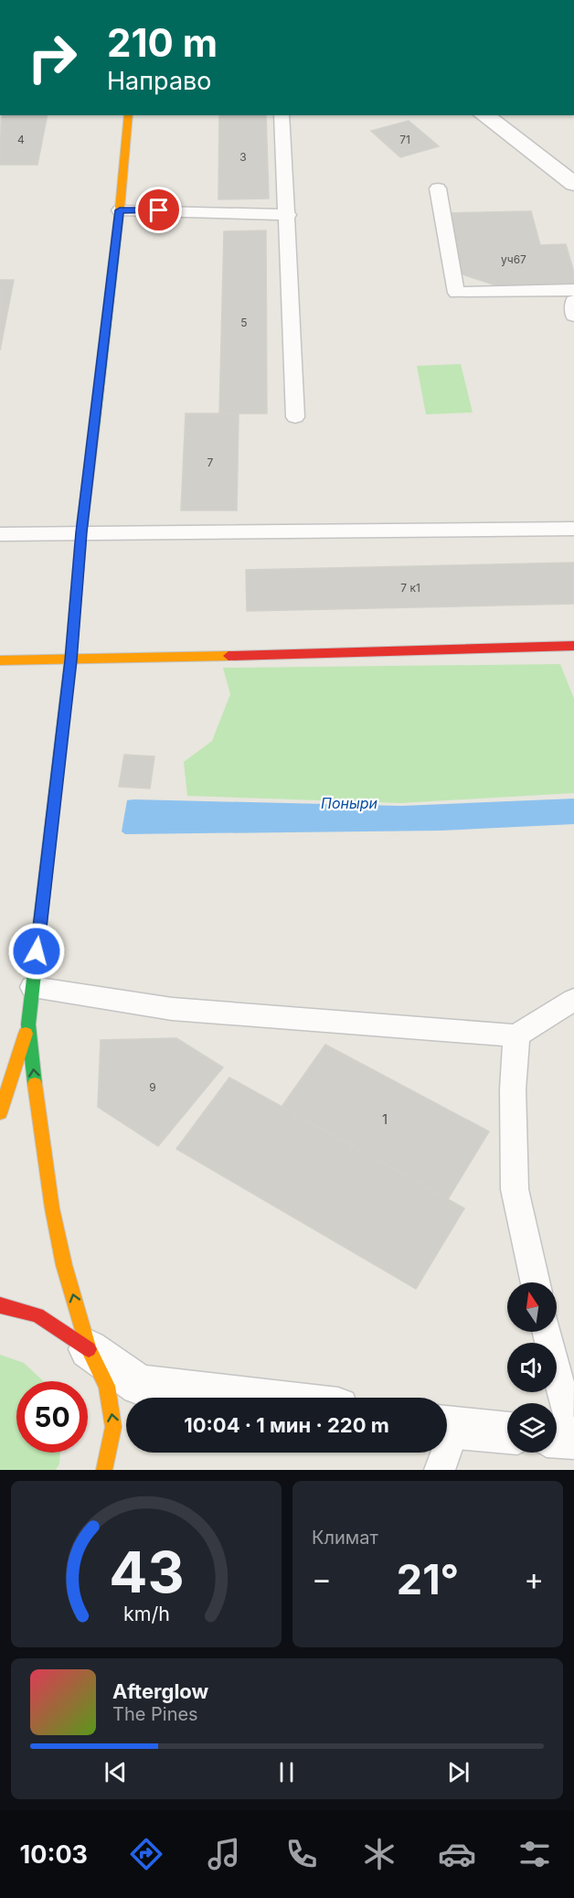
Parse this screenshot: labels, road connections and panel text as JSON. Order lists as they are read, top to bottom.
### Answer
{
  "water": ["Поныри"],
  "house_numbers": [
    "4",
    "71",
    "3",
    "уч67",
    "5",
    "7",
    "7 к1",
    "9",
    "1"
  ],
  "north": "top",
  "page": {
    "turn": ["210 m", "Направо"],
    "limit": "50",
    "trip": "10:04 · 1 мин · 220 m",
    "tile": "Климат",
    "heat": ["−", "21°", "+"],
    "song": ["Afterglow", "The Pines"],
    "tabs": "10:03",
    "gauge": ["43", "km/h"]
  }
}
